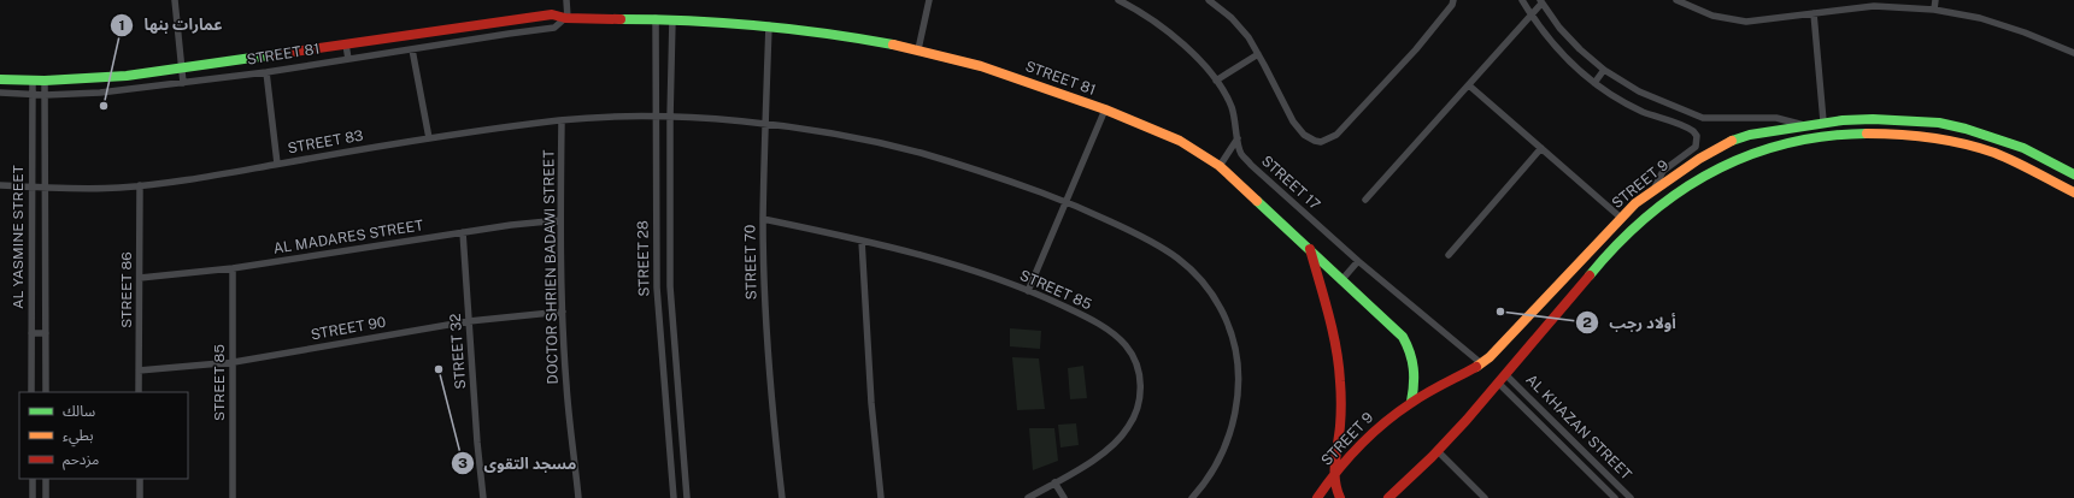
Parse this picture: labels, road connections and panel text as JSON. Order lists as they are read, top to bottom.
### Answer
{
  "streets": {
    "main road": ["STREET 81", "STREET 9"],
    "street": [
      "STREET 83",
      "STREET 17",
      "AL YASMINE STREET",
      "AL MADARES STREET",
      "STREET 28",
      "STREET 70",
      "DOCTOR SHRIEN BADAWI STREET",
      "STREET 86",
      "STREET 85",
      "STREET 90",
      "STREET 32",
      "AL KHAZAN STREET"
    ]
  },
  "crossings": [
    ["STREET 81", "STREET 9"],
    ["STREET 81", "AL YASMINE STREET"],
    ["STREET 81", "STREET 28"],
    ["STREET 81", "STREET 70"],
    ["STREET 83", "AL YASMINE STREET"],
    ["STREET 83", "STREET 28"],
    ["STREET 83", "STREET 70"],
    ["STREET 83", "DOCTOR SHRIEN BADAWI STREET"],
    ["STREET 83", "STREET 86"],
    ["STREET 17", "STREET 9"],
    ["STREET 9", "AL KHAZAN STREET"],
    ["AL MADARES STREET", "DOCTOR SHRIEN BADAWI STREET"],
    ["AL MADARES STREET", "STREET 86"],
    ["AL MADARES STREET", "STREET 85"],
    ["AL MADARES STREET", "STREET 32"],
    ["STREET 70", "STREET 85"],
    ["DOCTOR SHRIEN BADAWI STREET", "STREET 90"],
    ["STREET 86", "STREET 90"],
    ["STREET 85", "STREET 90"],
    ["STREET 90", "STREET 32"]
  ],
  "places": ["عمارات بنها", "أولاد رجب", "مسجد التقوى"],
  "legend": ["سالك", "بطيء", "مزدحم"]
}
